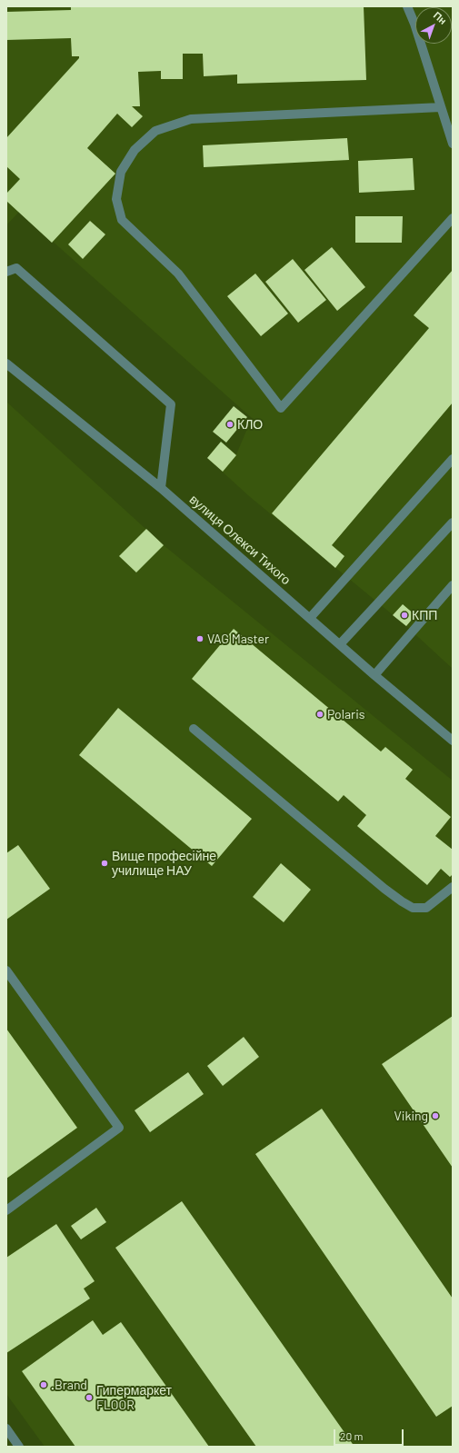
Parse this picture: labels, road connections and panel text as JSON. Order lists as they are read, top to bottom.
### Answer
{
  "streets": {
    "street": ["вулиця Олекси Тихого"]
  },
  "places": [
    "КЛО",
    "КПП",
    "VAG Master",
    "Polaris",
    "Вище професійне училище НАУ",
    "Viking",
    ".Brand",
    "Гипермаркет FLOOR"
  ],
  "scale_bar": "20 m",
  "north": "top right"
}
